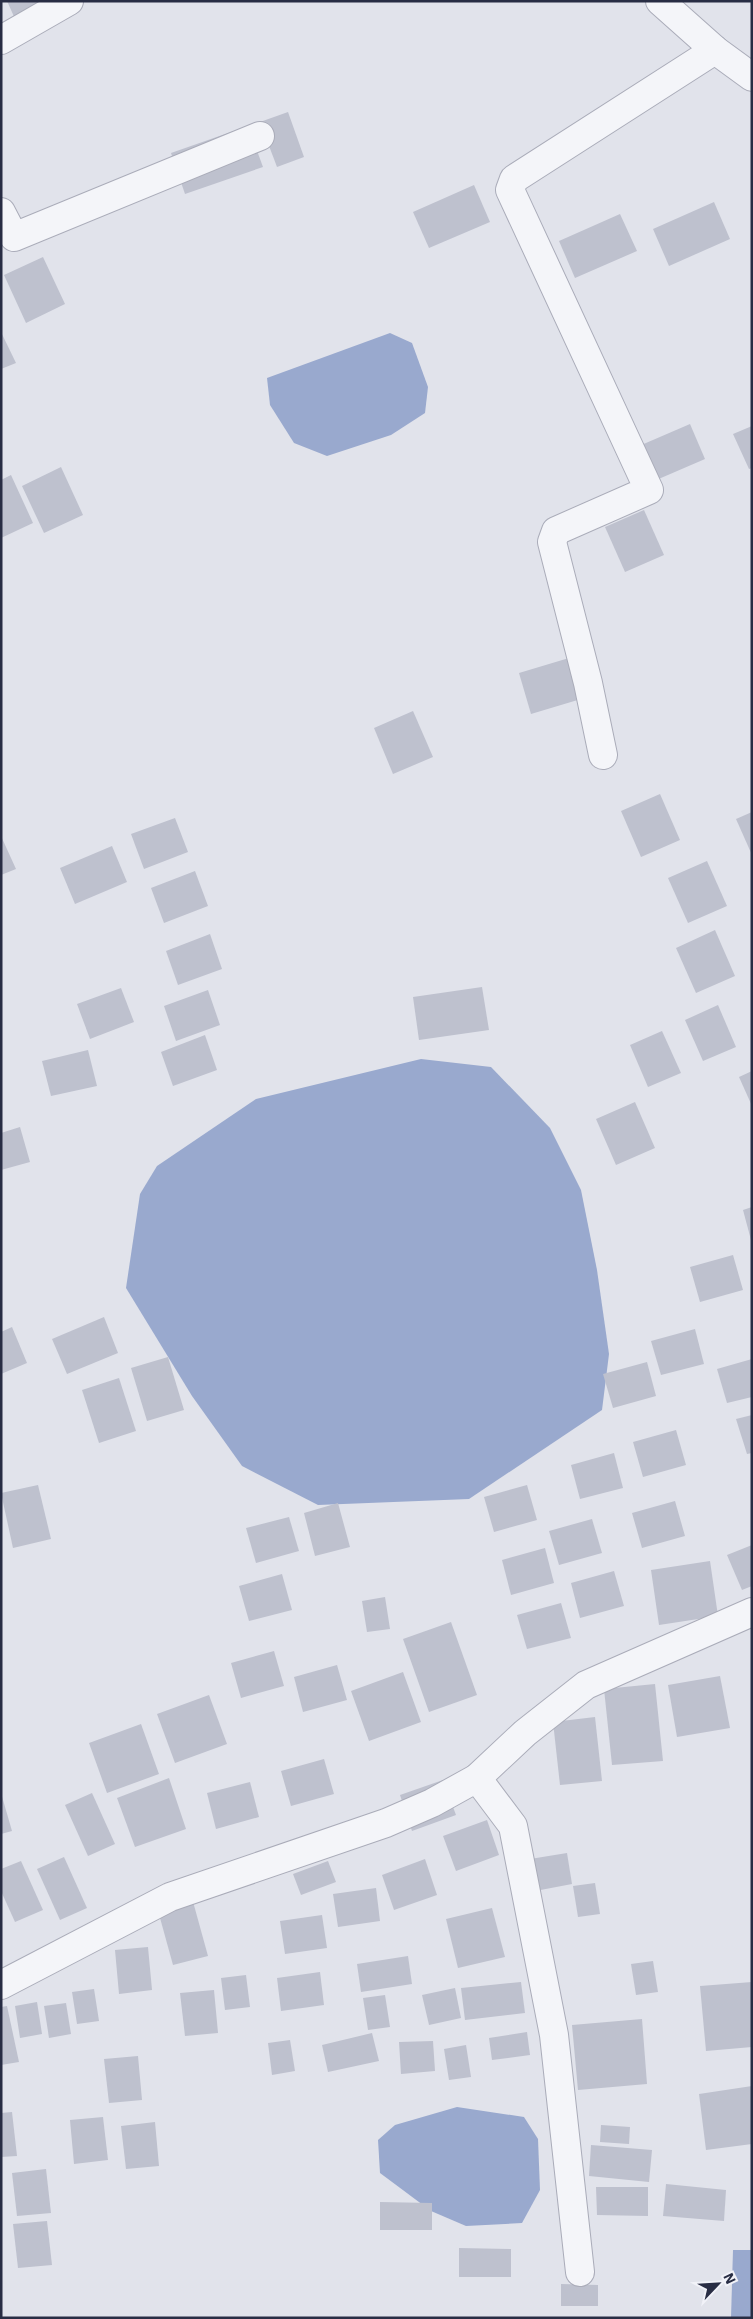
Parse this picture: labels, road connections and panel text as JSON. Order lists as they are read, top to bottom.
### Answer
{
  "north": "top right"
}
